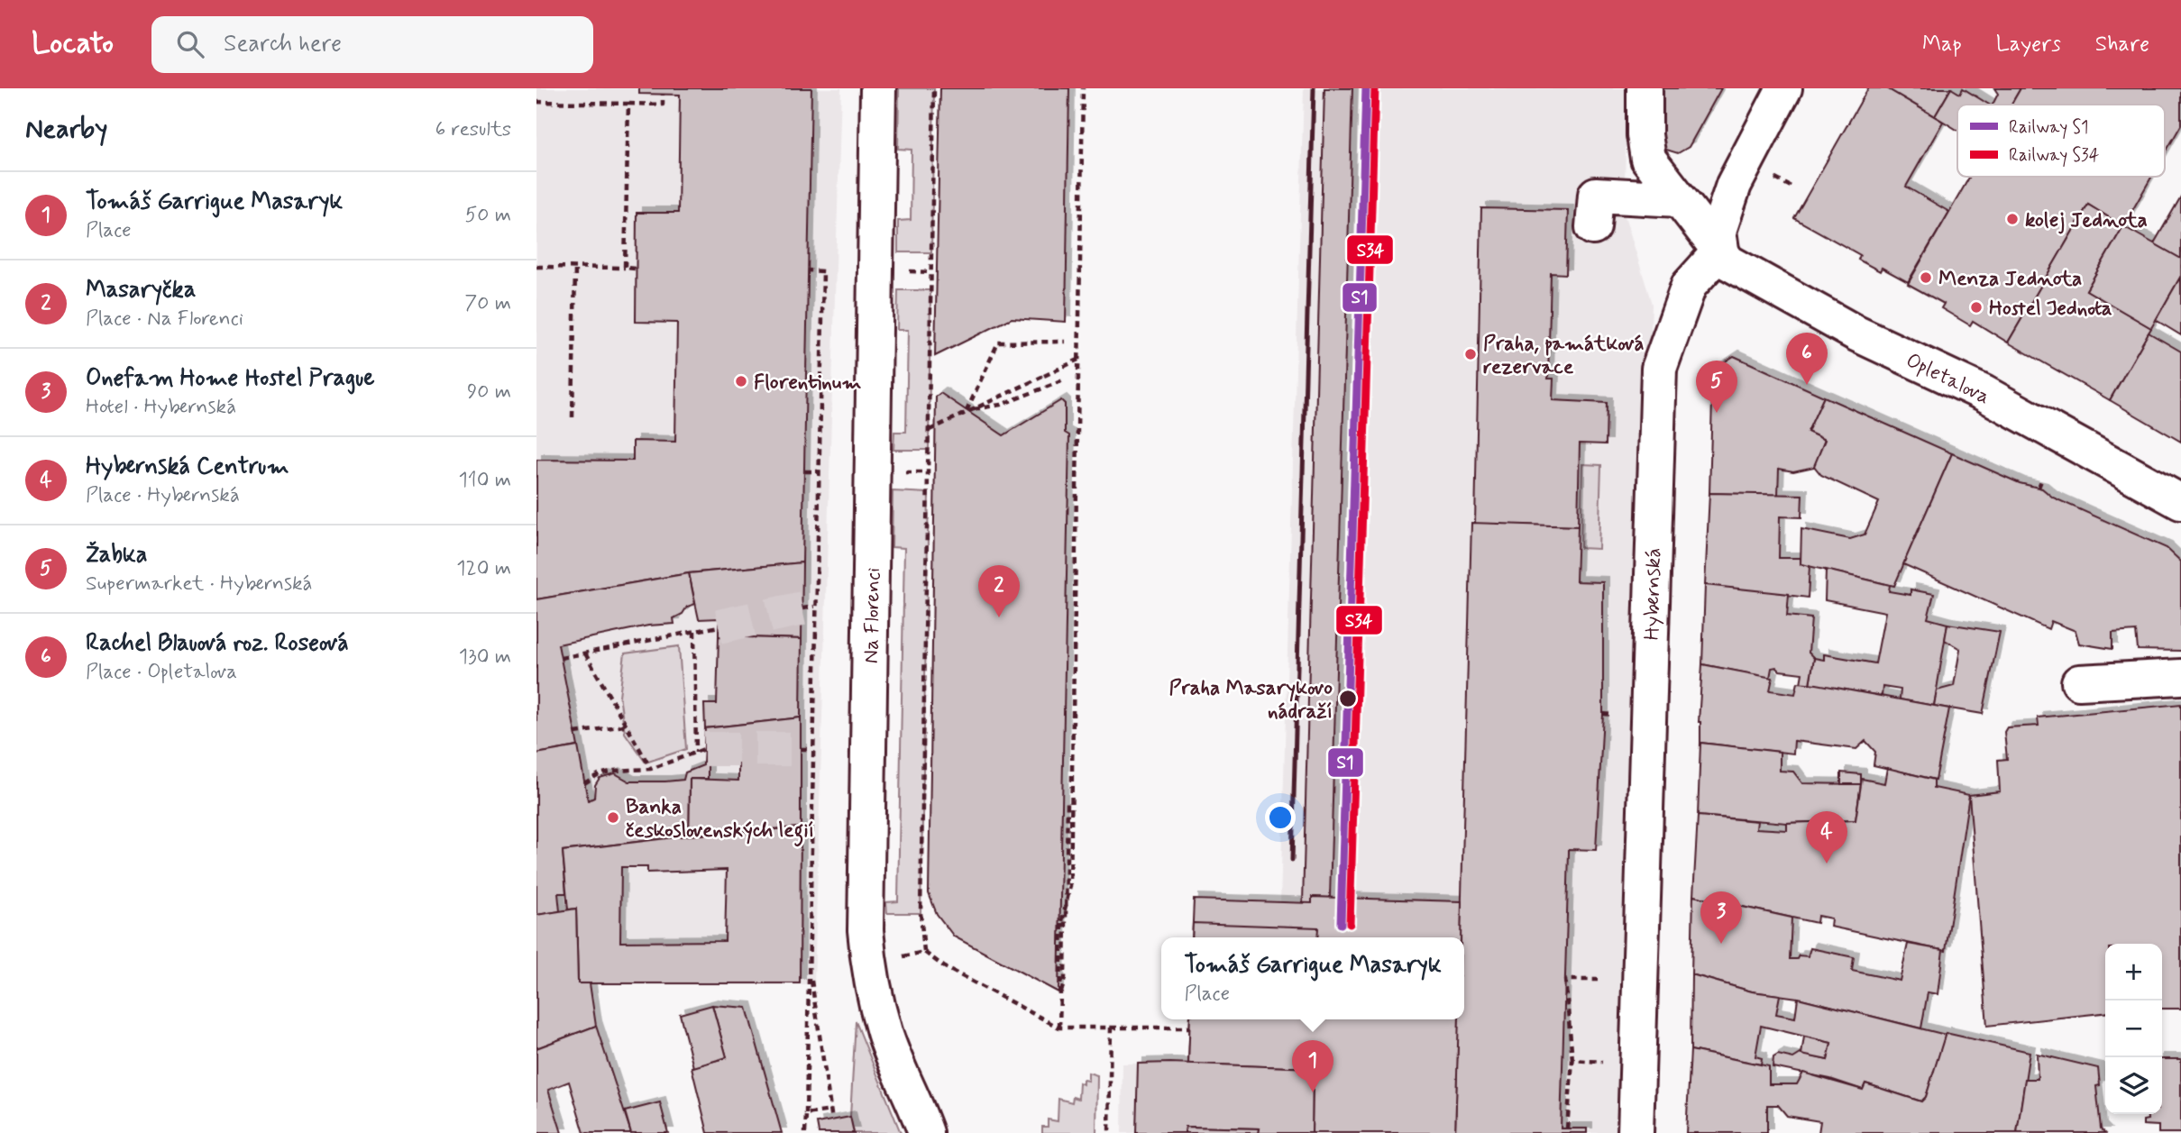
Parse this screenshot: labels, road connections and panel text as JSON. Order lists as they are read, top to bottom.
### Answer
{
  "streets": {
    "street": ["Opletalova", "Hybernská", "Na Florenci"]
  },
  "crossings": [
    ["Opletalova", "Hybernská"]
  ],
  "places": [
    "kolej Jednota",
    "Menza Jednota",
    "Hostel Jednota",
    "Praha, památková rezervace",
    "Florentinum",
    "Praha Masarykovo nádraží",
    "Banka československých legií"
  ],
  "lines": ["rail line S1", "rail line S34"],
  "legend": ["Railway S1", "Railway S34"],
  "page": {
    "header": "Locato",
    "search": "Search here",
    "nav": ["Map", "Layers", "Share"],
    "heading": ["Nearby", "6 results"],
    "list": [
      {
        "mark": "1",
        "name": "Tomáš Garrigue Masaryk",
        "note": "Place",
        "value": "50 m"
      },
      {
        "mark": "2",
        "name": "Masaryčka",
        "note": "Place · Na Florenci",
        "value": "70 m"
      },
      {
        "mark": "3",
        "name": "Onefam Home Hostel Prague",
        "note": "Hotel · Hybernská",
        "value": "90 m"
      },
      {
        "mark": "4",
        "name": "Hybernská Centrum",
        "note": "Place · Hybernská",
        "value": "110 m"
      },
      {
        "mark": "5",
        "name": "Žabka",
        "note": "Supermarket · Hybernská",
        "value": "120 m"
      },
      {
        "mark": "6",
        "name": "Rachel Blauová roz. Roseová",
        "note": "Place · Opletalova",
        "value": "130 m"
      }
    ],
    "pins": [
      "6",
      "5",
      "2",
      "4",
      "3",
      "1"
    ],
    "popup": ["Tomáš Garrigue Masaryk", "Place"],
    "map_buttons": ["+", "−"]
  }
}
